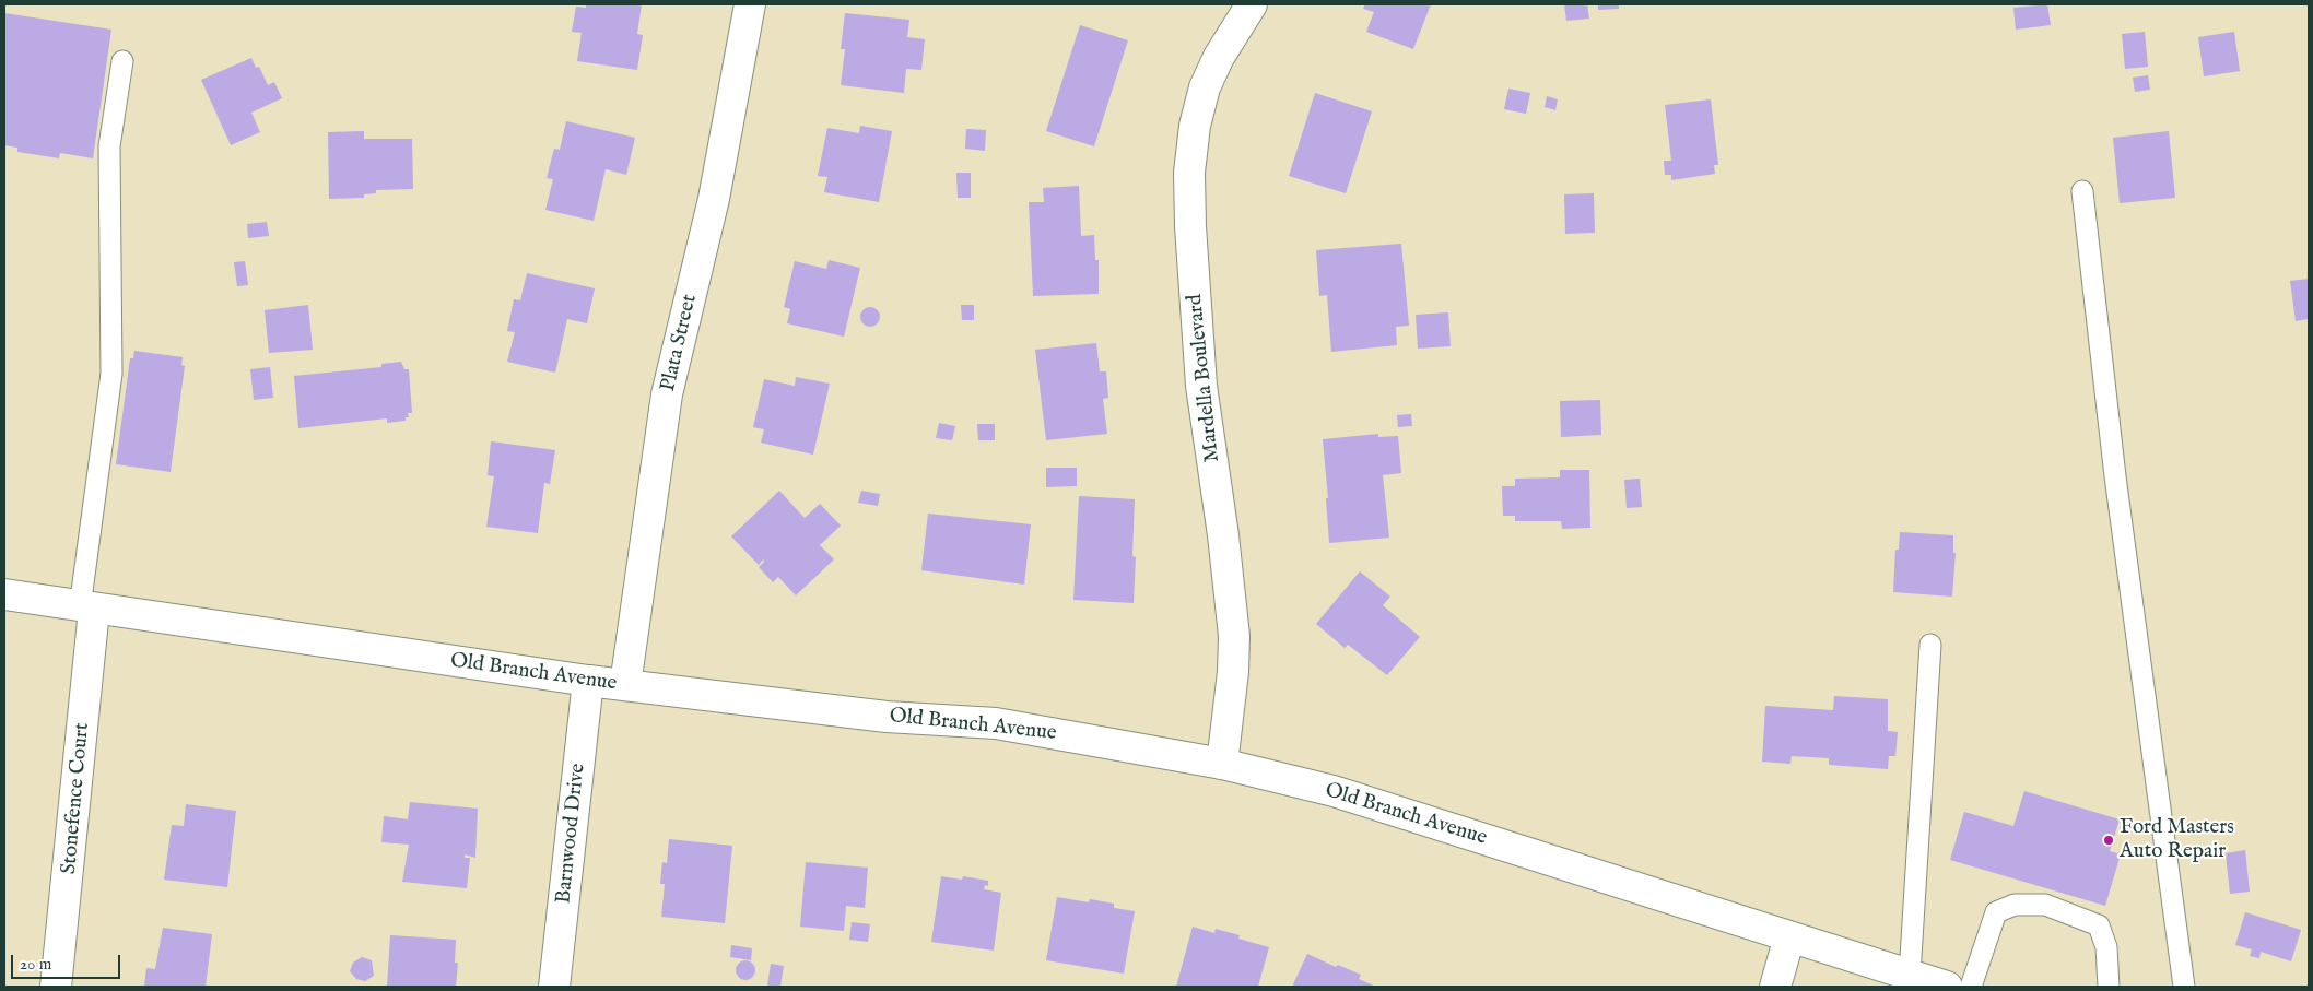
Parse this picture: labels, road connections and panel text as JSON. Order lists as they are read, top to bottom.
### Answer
{
  "streets": {
    "street": [
      "Plata Street",
      "Mardella Boulevard",
      "Old Branch Avenue",
      "Stonefence Court",
      "Barnwood Drive"
    ]
  },
  "crossings": [
    ["Plata Street", "Old Branch Avenue"],
    ["Mardella Boulevard", "Old Branch Avenue"],
    ["Old Branch Avenue", "Stonefence Court"],
    ["Old Branch Avenue", "Barnwood Drive"]
  ],
  "places": ["Ford Masters Auto Repair"],
  "scale_bar": "20 m"
}
